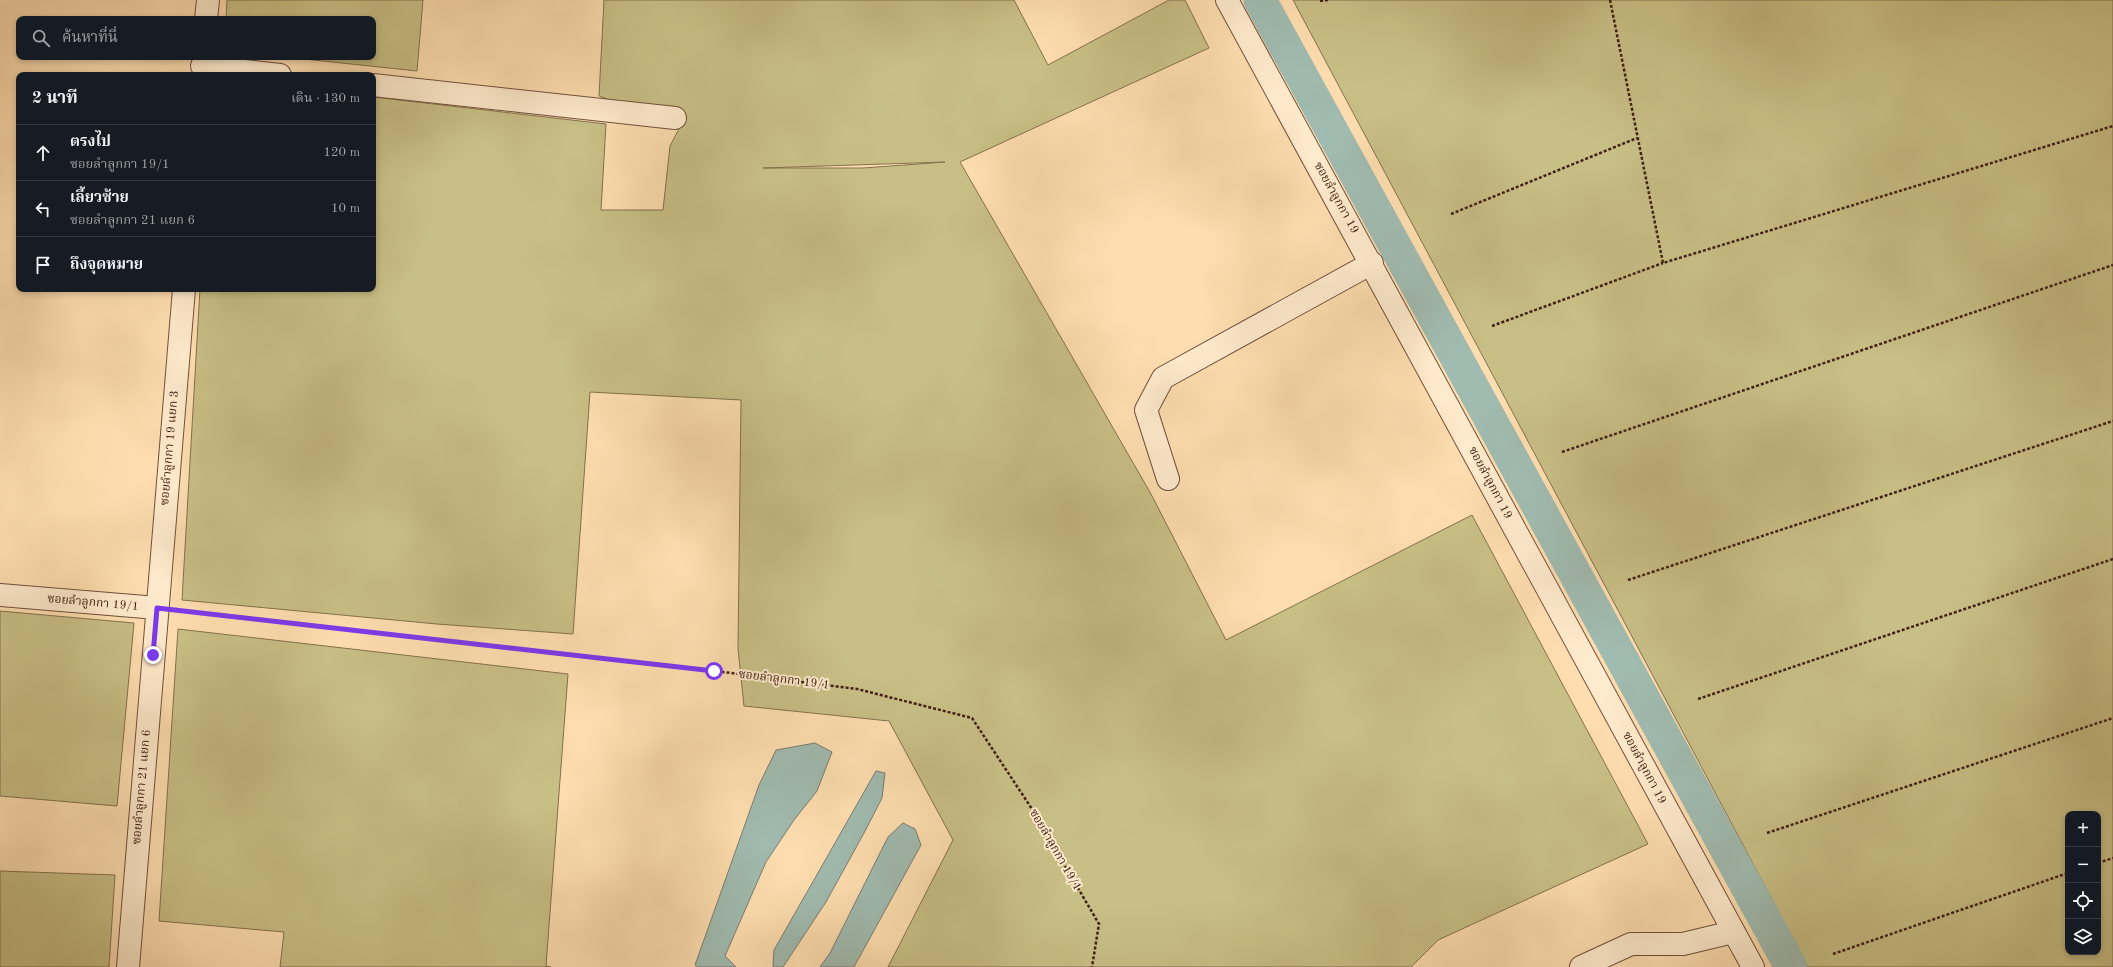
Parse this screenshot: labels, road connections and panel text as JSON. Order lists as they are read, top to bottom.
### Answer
{
  "streets": {
    "street": [
      "ซอยลำลูกกา 19",
      "ซอยลำลูกกา 19 แยก 3",
      "ซอยลำลูกกา 19/1",
      "ซอยลำลูกกา 21 แยก 6"
    ]
  },
  "crossings": [
    ["ซอยลำลูกกา 19 แยก 3", "ซอยลำลูกกา 19/1"],
    ["ซอยลำลูกกา 19 แยก 3", "ซอยลำลูกกา 21 แยก 6"],
    ["ซอยลำลูกกา 19/1", "ซอยลำลูกกา 21 แยก 6"]
  ],
  "page": {
    "search": "ค้นหาที่นี่",
    "heading": ["2 นาที", "เดิน · 130 m"],
    "list": [
      ["ตรงไป", "ซอยลำลูกกา 19/1", "120 m"],
      ["เลี้ยวซ้าย", "ซอยลำลูกกา 21 แยก 6", "10 m"],
      "ถึงจุดหมาย"
    ],
    "map_buttons": ["+", "−"]
  }
}
